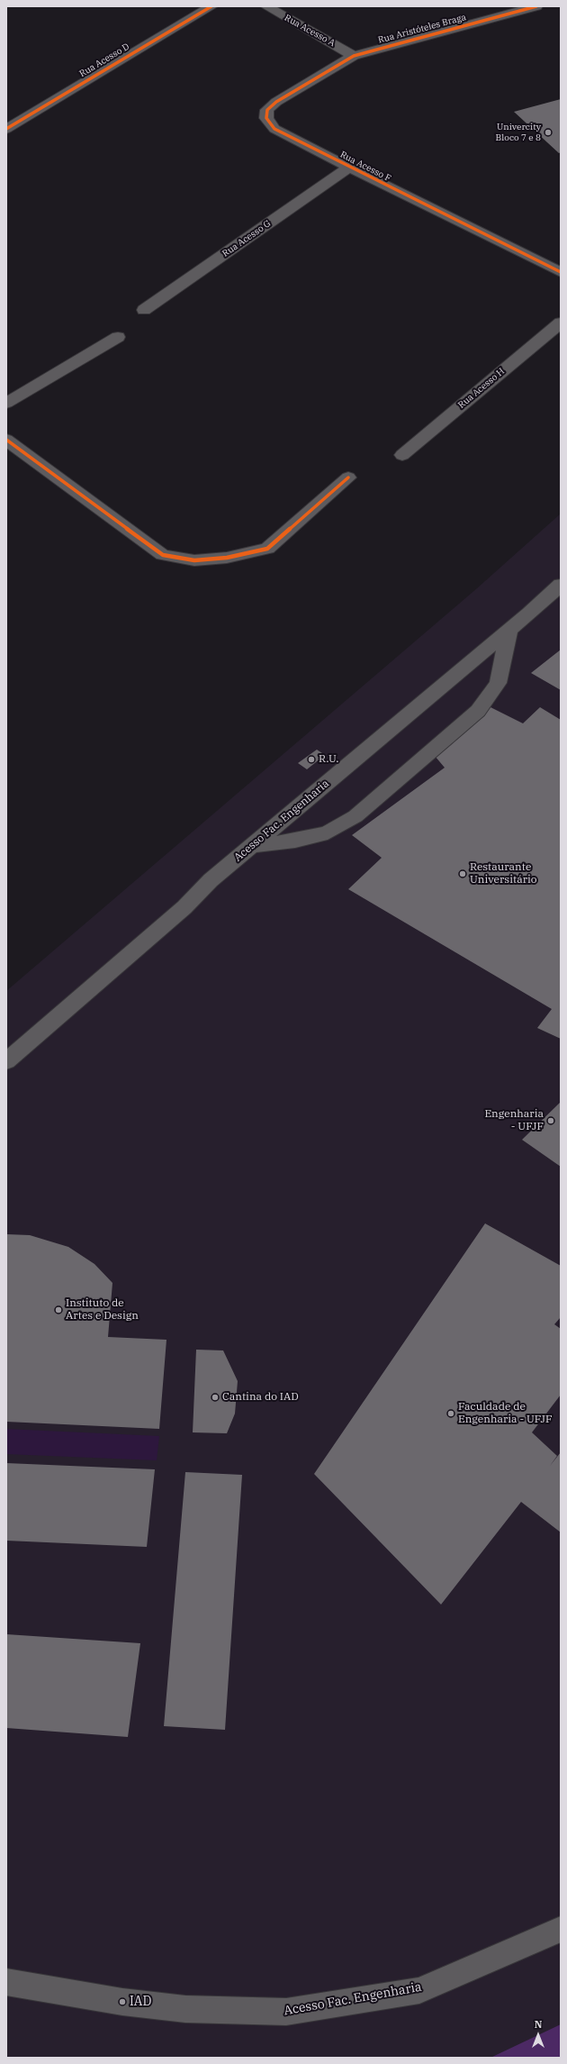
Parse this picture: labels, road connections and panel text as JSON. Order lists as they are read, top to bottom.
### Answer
{
  "streets": {
    "street": [
      "Rua Aristóteles Braga",
      "Rua Acesso A",
      "Rua Acesso D",
      "Rua Acesso F",
      "Rua Acesso G",
      "Rua Acesso H",
      "Acesso Fac. Engenharia"
    ]
  },
  "crossings": [
    ["Rua Aristóteles Braga", "Rua Acesso A"],
    ["Rua Aristóteles Braga", "Rua Acesso F"],
    ["Rua Acesso A", "Rua Acesso F"],
    ["Rua Acesso F", "Rua Acesso G"]
  ],
  "places": [
    "Univercity Bloco 7 e 8",
    "R.U.",
    "Restaurante Universitário",
    "Engenharia - UFJF",
    "Instituto de Artes e Design",
    "Cantina do IAD",
    "Faculdade de Engenharia - UFJF",
    "IAD"
  ],
  "north": "top"
}
